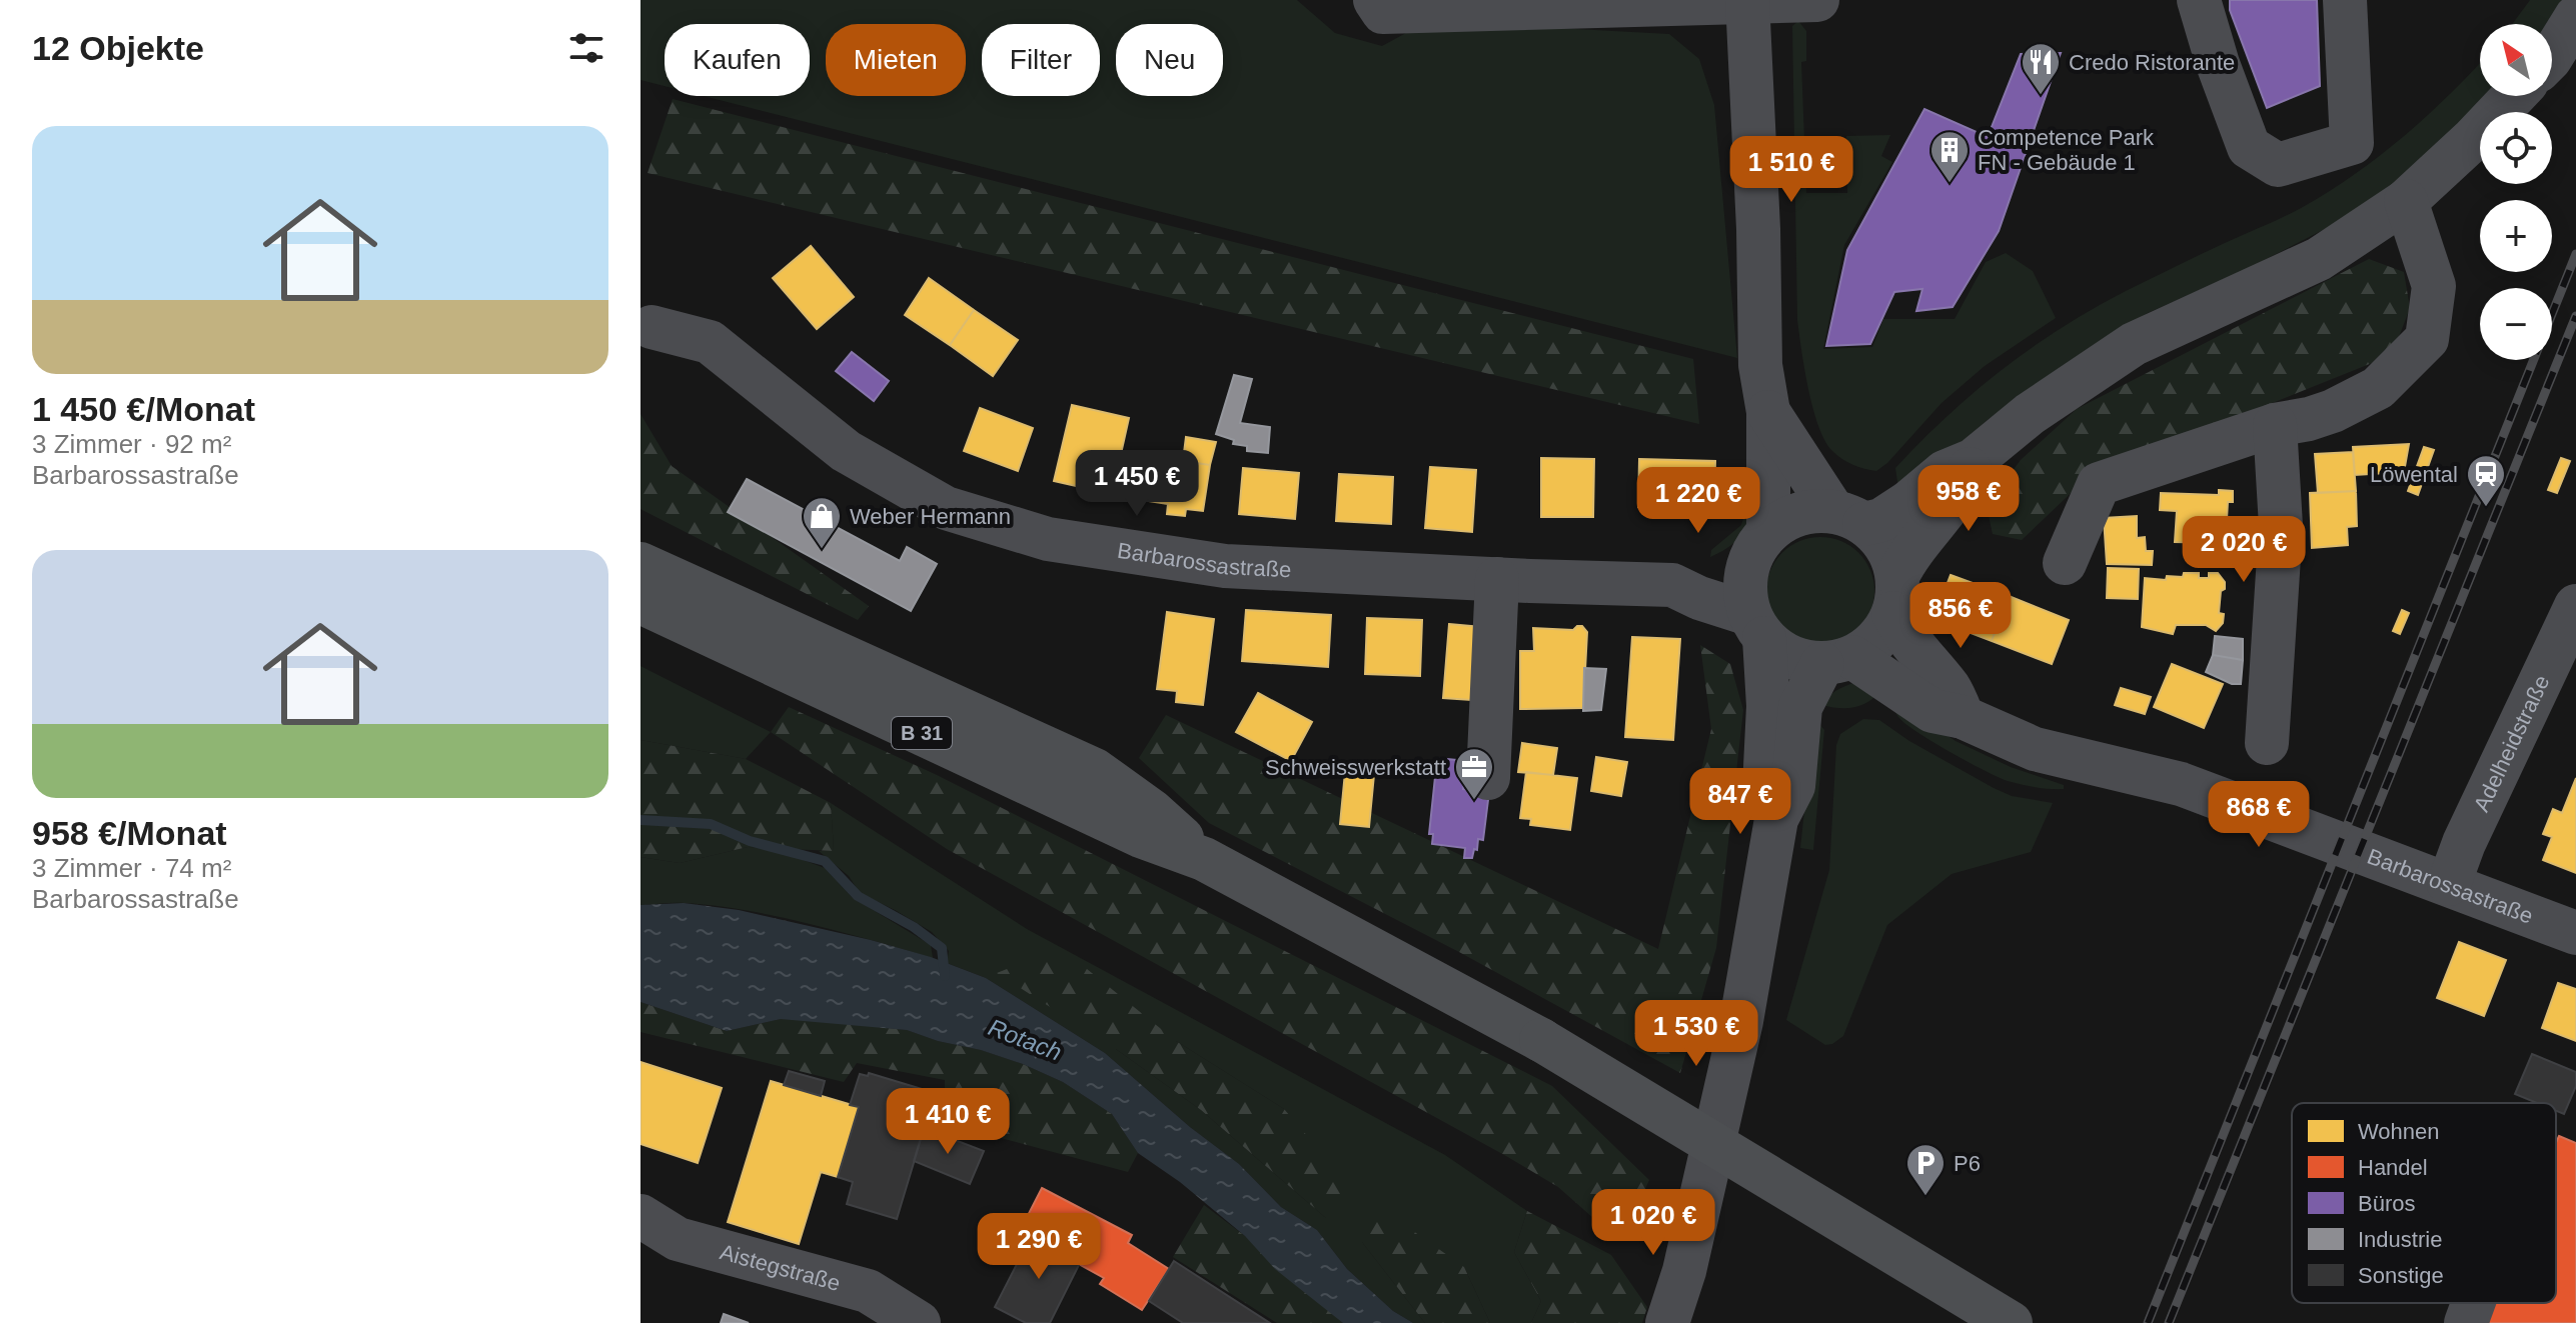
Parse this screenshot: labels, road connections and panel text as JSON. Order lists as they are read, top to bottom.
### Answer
{
  "streets": {
    "main road": ["B 31"],
    "street": ["Barbarossastraße", "Adelheidstraße", "Aistegstraße"]
  },
  "crossings": [
    ["Barbarossastraße", "Adelheidstraße"]
  ],
  "water": ["Rotach"],
  "places": {
    "restaurant": ["Credo Ristorante"],
    "building": ["Competence Park FN - Gebäude 1"],
    "station": ["Löwental"],
    "shop": ["Weber Hermann"],
    "office": ["Schweisswerkstatt"],
    "parking": ["P6"]
  },
  "legend": [
    "Wohnen",
    "Handel",
    "Büros",
    "Industrie",
    "Sonstige"
  ],
  "north": "top left",
  "page": {
    "heading": "12 Objekte",
    "map_buttons": ["+", "−"],
    "chip": [
      "Kaufen",
      "Mieten",
      "Filter",
      "Neu"
    ],
    "list": [
      {
        "name": "1 450 €/Monat",
        "note": "3 Zimmer · 92 m² · Barbarossastraße"
      },
      {
        "name": "958 €/Monat",
        "note": "3 Zimmer · 74 m² · Barbarossastraße"
      }
    ],
    "price": [
      "1 510 €",
      "1 450 €",
      "958 €",
      "1 220 €",
      "2 020 €",
      "856 €",
      "847 €",
      "868 €",
      "1 530 €",
      "1 410 €",
      "1 020 €",
      "1 290 €"
    ]
  }
}
